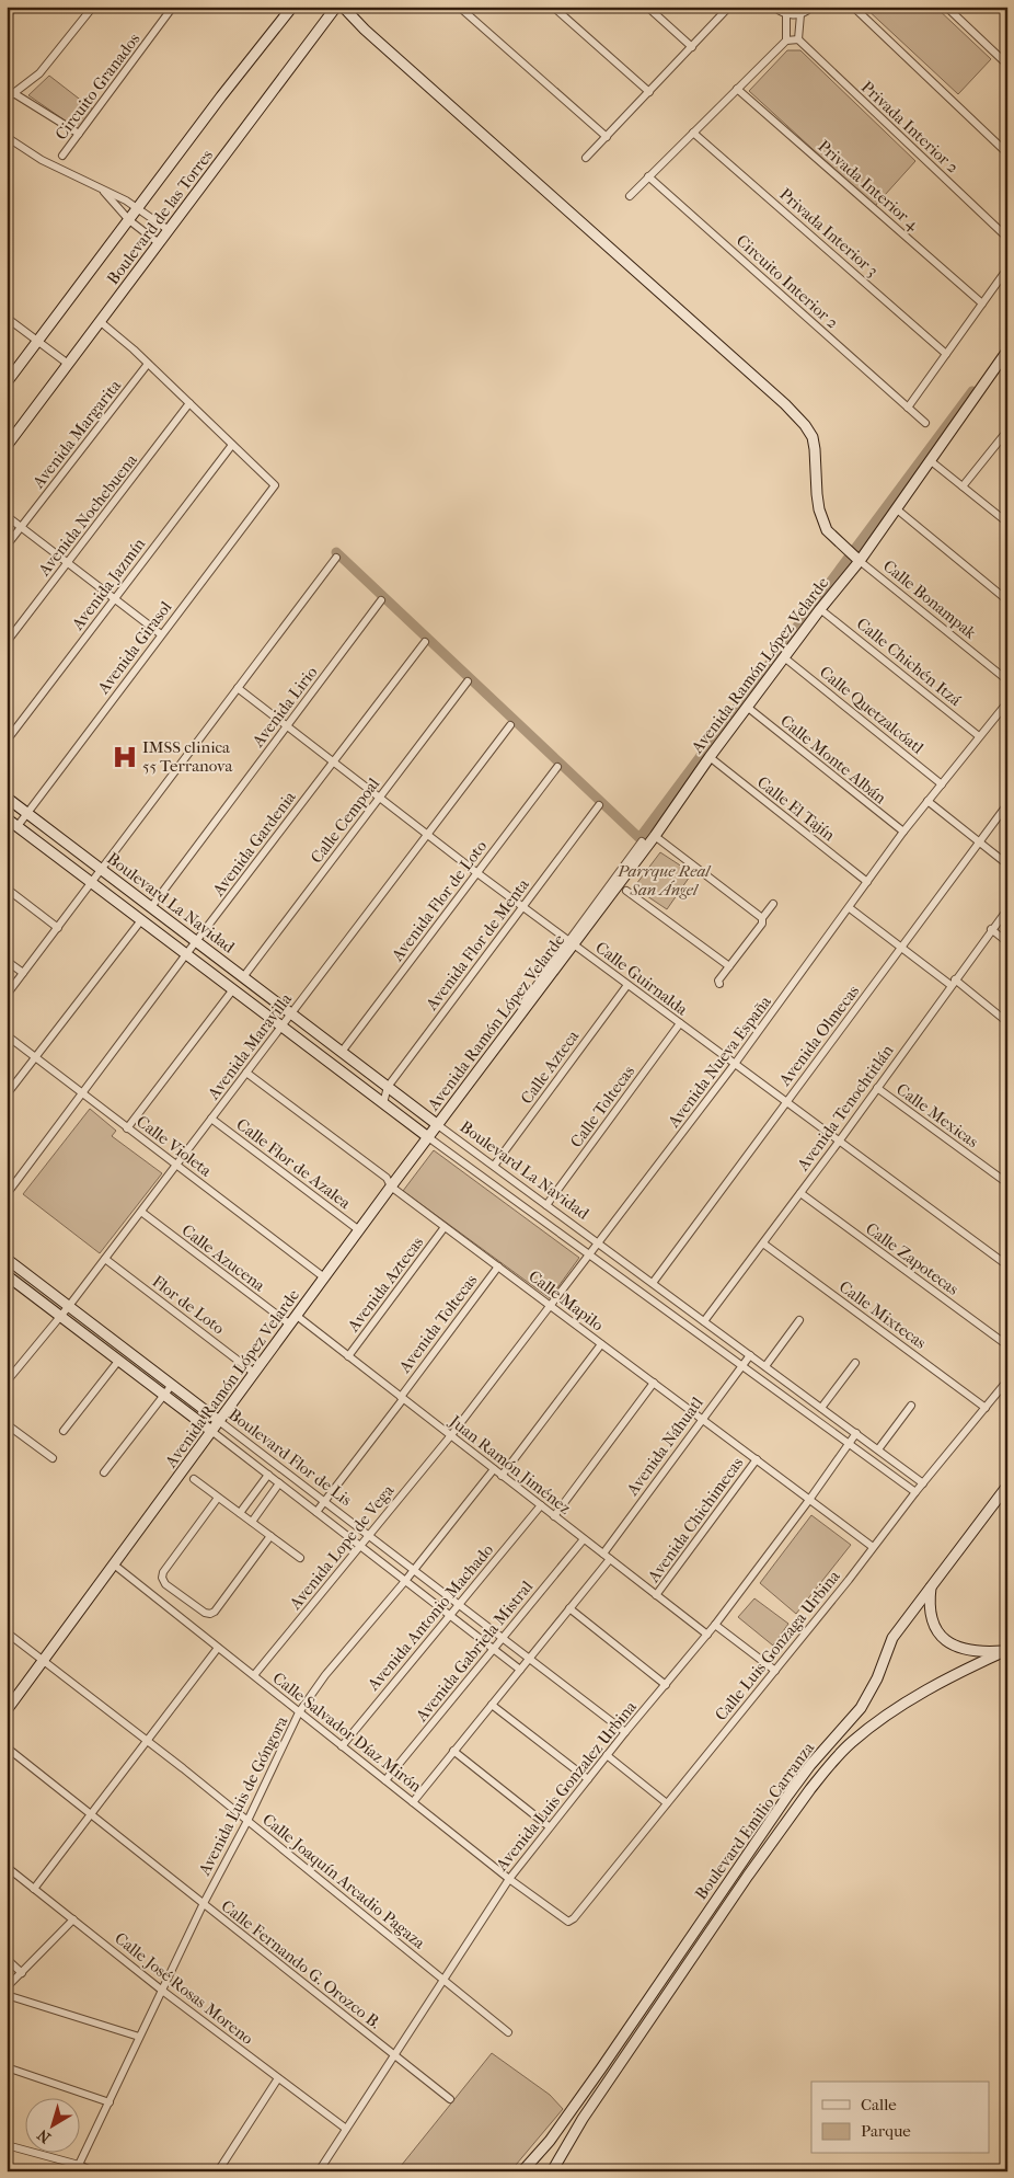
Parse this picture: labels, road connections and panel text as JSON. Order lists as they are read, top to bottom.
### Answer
{
  "streets": {
    "street": [
      "Circuito Granados",
      "Privada Interior 2",
      "Privada Interior 4",
      "Boulevard de las Torres",
      "Privada Interior 3",
      "Circuito Interior 2",
      "Avenida Margarita",
      "Avenida Nochebuena",
      "Avenida Jazmín",
      "Calle Bonampak",
      "Avenida Girasol",
      "Calle Chichén Itzá",
      "Avenida Ramón López Velarde",
      "Avenida Lirio",
      "Calle Quetzalcóatl",
      "Calle Monte Albán",
      "Calle El Tajín",
      "Calle Cempoal",
      "Avenida Gardenia",
      "Avenida Flor de Loto",
      "Boulevard La Navidad",
      "Avenida Flor de Menta",
      "Calle Guirnalda",
      "Avenida Olmecas",
      "Avenida Maravilla",
      "Avenida Nueva España",
      "Calle Azteca",
      "Calle Toltecas",
      "Avenida Tenochtitlán",
      "Calle Mexicas",
      "Calle Violeta",
      "Calle Flor de Azalea",
      "Calle Azucena",
      "Calle Zapotecas",
      "Avenida Aztecas",
      "Calle Mapilo",
      "Flor de Loto",
      "Calle Mixtecas",
      "Avenida Toltecas",
      "Avenida Náhuatl",
      "Boulevard Flor de Lis",
      "Juan Ramón Jiménez",
      "Avenida Chichimecas",
      "Avenida Lope de Vega",
      "Avenida Antonio Machado",
      "Calle Luis Gonzaga Urbina",
      "Avenida Gabriela Mistral",
      "Calle Salvador Díaz Mirón",
      "Avenida Luis Gonzalez Urbina",
      "Avenida Luis de Góngora",
      "Boulevard Emilio Carranza",
      "Calle Joaquín Arcadio Pagaza",
      "Calle Fernando G. Orozco B.",
      "Calle José Rosas Moreno"
    ]
  },
  "crossings": [
    ["Avenida Jazmín", "Avenida Girasol"],
    ["Calle Bonampak", "Avenida Ramón López Velarde"],
    ["Avenida Girasol", "Boulevard La Navidad"],
    ["Calle Chichén Itzá", "Avenida Ramón López Velarde"],
    ["Calle Chichén Itzá", "Avenida Nueva España"],
    ["Avenida Ramón López Velarde", "Calle Quetzalcóatl"],
    ["Avenida Ramón López Velarde", "Calle Monte Albán"],
    ["Avenida Ramón López Velarde", "Calle El Tajín"],
    ["Avenida Ramón López Velarde", "Boulevard La Navidad"],
    ["Avenida Ramón López Velarde", "Calle Guirnalda"],
    ["Avenida Ramón López Velarde", "Calle Violeta"],
    ["Avenida Ramón López Velarde", "Calle Flor de Azalea"],
    ["Avenida Ramón López Velarde", "Calle Azucena"],
    ["Avenida Ramón López Velarde", "Calle Mapilo"],
    ["Avenida Ramón López Velarde", "Flor de Loto"],
    ["Avenida Ramón López Velarde", "Boulevard Flor de Lis"],
    ["Avenida Ramón López Velarde", "Juan Ramón Jiménez"],
    ["Avenida Ramón López Velarde", "Calle Salvador Díaz Mirón"],
    ["Avenida Ramón López Velarde", "Calle Joaquín Arcadio Pagaza"],
    ["Avenida Lirio", "Boulevard La Navidad"],
    ["Avenida Lirio", "Calle Guirnalda"],
    ["Calle Quetzalcóatl", "Avenida Nueva España"],
    ["Calle Monte Albán", "Avenida Nueva España"],
    ["Calle El Tajín", "Avenida Nueva España"],
    ["Calle Cempoal", "Boulevard La Navidad"],
    ["Calle Cempoal", "Calle Guirnalda"],
    ["Avenida Gardenia", "Boulevard La Navidad"],
    ["Avenida Gardenia", "Calle Guirnalda"],
    ["Avenida Gardenia", "Calle Violeta"],
    ["Avenida Flor de Loto", "Boulevard La Navidad"],
    ["Avenida Flor de Loto", "Calle Guirnalda"],
    ["Boulevard La Navidad", "Avenida Flor de Menta"],
    ["Boulevard La Navidad", "Avenida Olmecas"],
    ["Boulevard La Navidad", "Avenida Maravilla"],
    ["Boulevard La Navidad", "Avenida Nueva España"],
    ["Boulevard La Navidad", "Calle Azteca"],
    ["Boulevard La Navidad", "Calle Toltecas"],
    ["Boulevard La Navidad", "Avenida Tenochtitlán"],
    ["Boulevard La Navidad", "Avenida Náhuatl"],
    ["Boulevard La Navidad", "Calle Luis Gonzaga Urbina"],
    ["Boulevard La Navidad", "Avenida Luis Gonzalez Urbina"],
    ["Avenida Flor de Menta", "Calle Guirnalda"],
    ["Calle Guirnalda", "Avenida Olmecas"],
    ["Calle Guirnalda", "Avenida Maravilla"],
    ["Calle Guirnalda", "Avenida Nueva España"],
    ["Calle Guirnalda", "Calle Azteca"],
    ["Calle Guirnalda", "Calle Toltecas"],
    ["Calle Guirnalda", "Avenida Tenochtitlán"],
    ["Avenida Maravilla", "Calle Violeta"],
    ["Avenida Maravilla", "Calle Flor de Azalea"],
    ["Avenida Maravilla", "Calle Azucena"],
    ["Avenida Maravilla", "Calle Mapilo"],
    ["Avenida Maravilla", "Flor de Loto"],
    ["Avenida Maravilla", "Boulevard Flor de Lis"],
    ["Avenida Nueva España", "Calle Mapilo"],
    ["Avenida Nueva España", "Juan Ramón Jiménez"],
    ["Avenida Nueva España", "Avenida Lope de Vega"],
    ["Avenida Tenochtitlán", "Calle Mexicas"],
    ["Avenida Tenochtitlán", "Calle Zapotecas"],
    ["Avenida Tenochtitlán", "Calle Mixtecas"],
    ["Avenida Aztecas", "Calle Mapilo"],
    ["Avenida Aztecas", "Juan Ramón Jiménez"],
    ["Calle Mapilo", "Avenida Toltecas"],
    ["Calle Mapilo", "Avenida Náhuatl"],
    ["Calle Mapilo", "Avenida Chichimecas"],
    ["Calle Mapilo", "Calle Luis Gonzaga Urbina"],
    ["Calle Mapilo", "Avenida Luis Gonzalez Urbina"],
    ["Calle Mixtecas", "Calle Luis Gonzaga Urbina"],
    ["Avenida Toltecas", "Boulevard Flor de Lis"],
    ["Avenida Toltecas", "Juan Ramón Jiménez"],
    ["Avenida Náhuatl", "Juan Ramón Jiménez"],
    ["Boulevard Flor de Lis", "Avenida Lope de Vega"],
    ["Boulevard Flor de Lis", "Avenida Antonio Machado"],
    ["Boulevard Flor de Lis", "Avenida Gabriela Mistral"],
    ["Boulevard Flor de Lis", "Avenida Luis Gonzalez Urbina"],
    ["Boulevard Flor de Lis", "Avenida Luis de Góngora"],
    ["Juan Ramón Jiménez", "Avenida Chichimecas"],
    ["Juan Ramón Jiménez", "Avenida Lope de Vega"],
    ["Juan Ramón Jiménez", "Avenida Antonio Machado"],
    ["Juan Ramón Jiménez", "Avenida Gabriela Mistral"],
    ["Juan Ramón Jiménez", "Avenida Luis Gonzalez Urbina"],
    ["Juan Ramón Jiménez", "Avenida Luis de Góngora"],
    ["Avenida Lope de Vega", "Calle Salvador Díaz Mirón"],
    ["Avenida Antonio Machado", "Calle Salvador Díaz Mirón"],
    ["Calle Luis Gonzaga Urbina", "Calle Salvador Díaz Mirón"],
    ["Avenida Gabriela Mistral", "Calle Salvador Díaz Mirón"],
    ["Calle Salvador Díaz Mirón", "Avenida Luis Gonzalez Urbina"],
    ["Calle Salvador Díaz Mirón", "Avenida Luis de Góngora"],
    ["Avenida Luis Gonzalez Urbina", "Calle Joaquín Arcadio Pagaza"],
    ["Avenida Luis Gonzalez Urbina", "Calle Fernando G. Orozco B."],
    ["Avenida Luis Gonzalez Urbina", "Calle José Rosas Moreno"],
    ["Avenida Luis de Góngora", "Calle Joaquín Arcadio Pagaza"],
    ["Avenida Luis de Góngora", "Calle Fernando G. Orozco B."],
    ["Avenida Luis de Góngora", "Calle José Rosas Moreno"]
  ],
  "parks": ["Parrque Real San Ángel"],
  "places": {
    "hospital": ["IMSS clinica 55 Terranova"]
  },
  "legend": ["Calle", "Parque"],
  "north": "bottom left"
}
